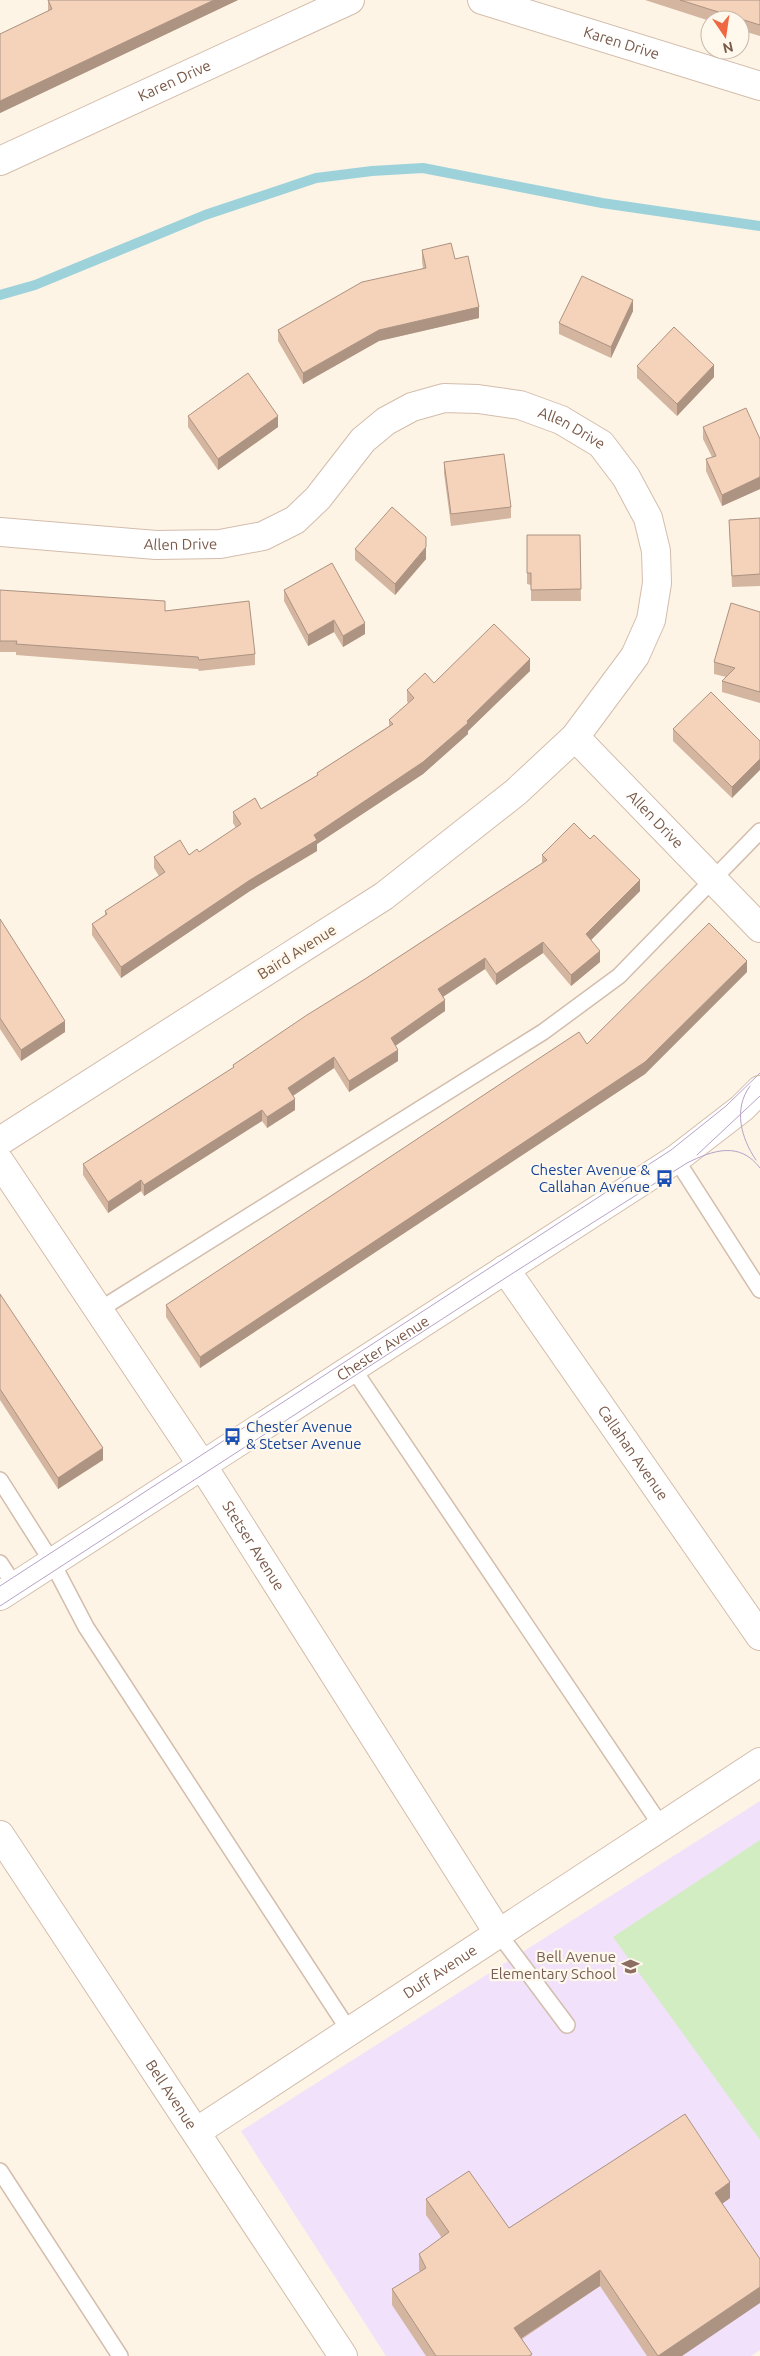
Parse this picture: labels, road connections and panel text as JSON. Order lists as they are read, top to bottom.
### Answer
{
  "streets": {
    "street": [
      "Karen Drive",
      "Allen Drive",
      "Baird Avenue",
      "Chester Avenue",
      "Callahan Avenue",
      "Stetser Avenue",
      "Duff Avenue",
      "Bell Avenue"
    ]
  },
  "crossings": [
    ["Allen Drive", "Baird Avenue"],
    ["Chester Avenue", "Callahan Avenue"],
    ["Chester Avenue", "Stetser Avenue"],
    ["Stetser Avenue", "Duff Avenue"],
    ["Duff Avenue", "Bell Avenue"]
  ],
  "places": {
    "bus stop": ["Chester Avenue & Callahan Avenue", "Chester Avenue & Stetser Avenue"],
    "school or university": ["Bell Avenue Elementary School"]
  },
  "north": "bottom"
}
